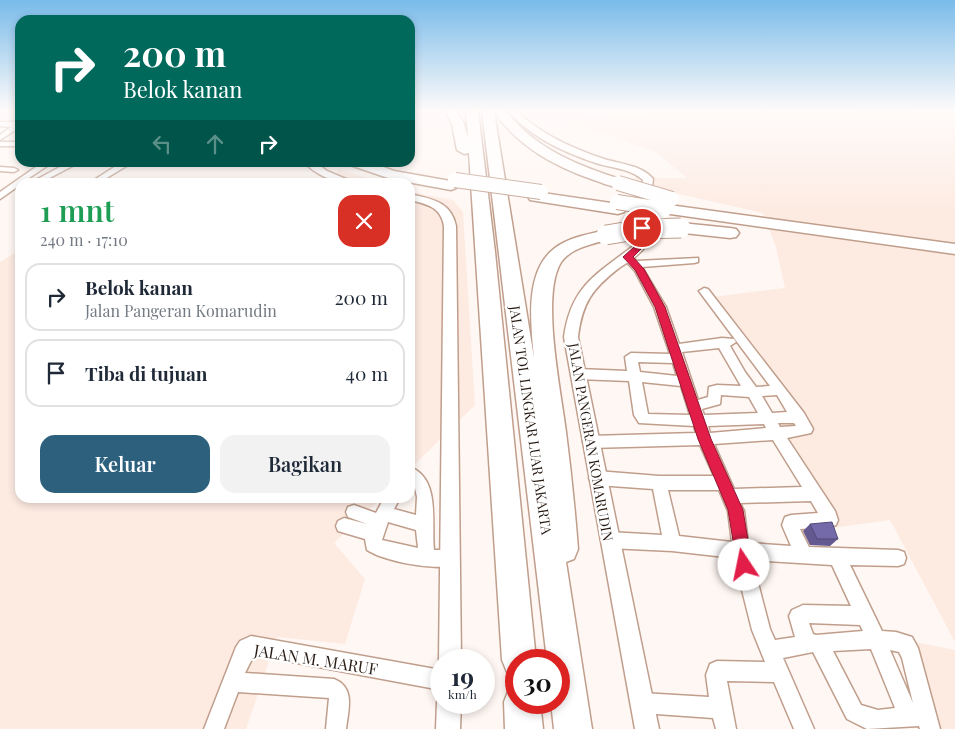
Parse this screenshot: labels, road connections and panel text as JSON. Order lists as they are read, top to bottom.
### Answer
{
  "streets": {
    "highway": ["JALAN TOL LINGKAR LUAR JAKARTA"],
    "street": ["JALAN PANGERAN KOMARUDIN", "JALAN M. MARUF"]
  },
  "page": {
    "turn": ["200 m", "Belok kanan"],
    "heading": ["1 mnt", "240 m · 17:10"],
    "list": [
      {
        "name": "Belok kanan",
        "note": "Jalan Pangeran Komarudin",
        "value": "200 m"
      },
      {
        "name": "Tiba di tujuan",
        "value": "40 m"
      }
    ],
    "buttons": ["Keluar", "Bagikan"],
    "speed": "19 km/h",
    "limit": "30"
  }
}
